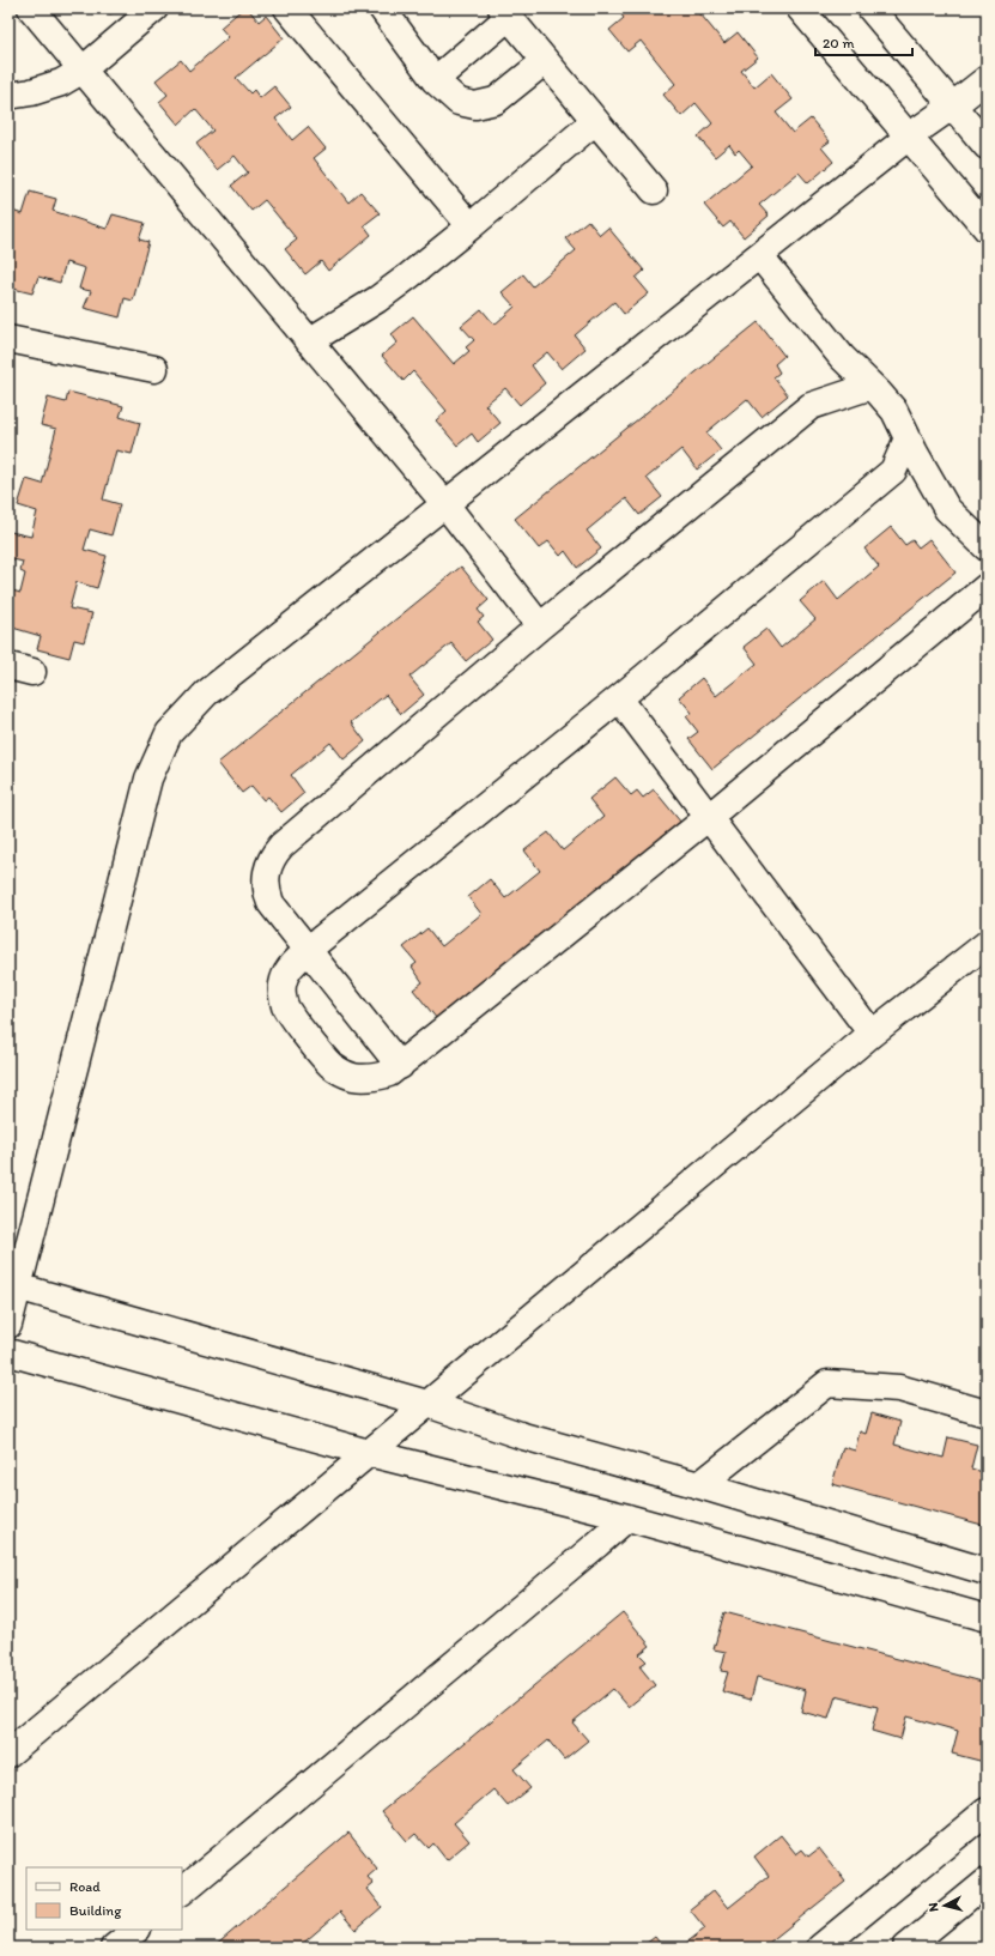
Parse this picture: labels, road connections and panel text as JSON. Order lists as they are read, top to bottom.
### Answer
{
  "legend": ["Road", "Building"],
  "scale_bar": "20 m",
  "north": "left"
}
